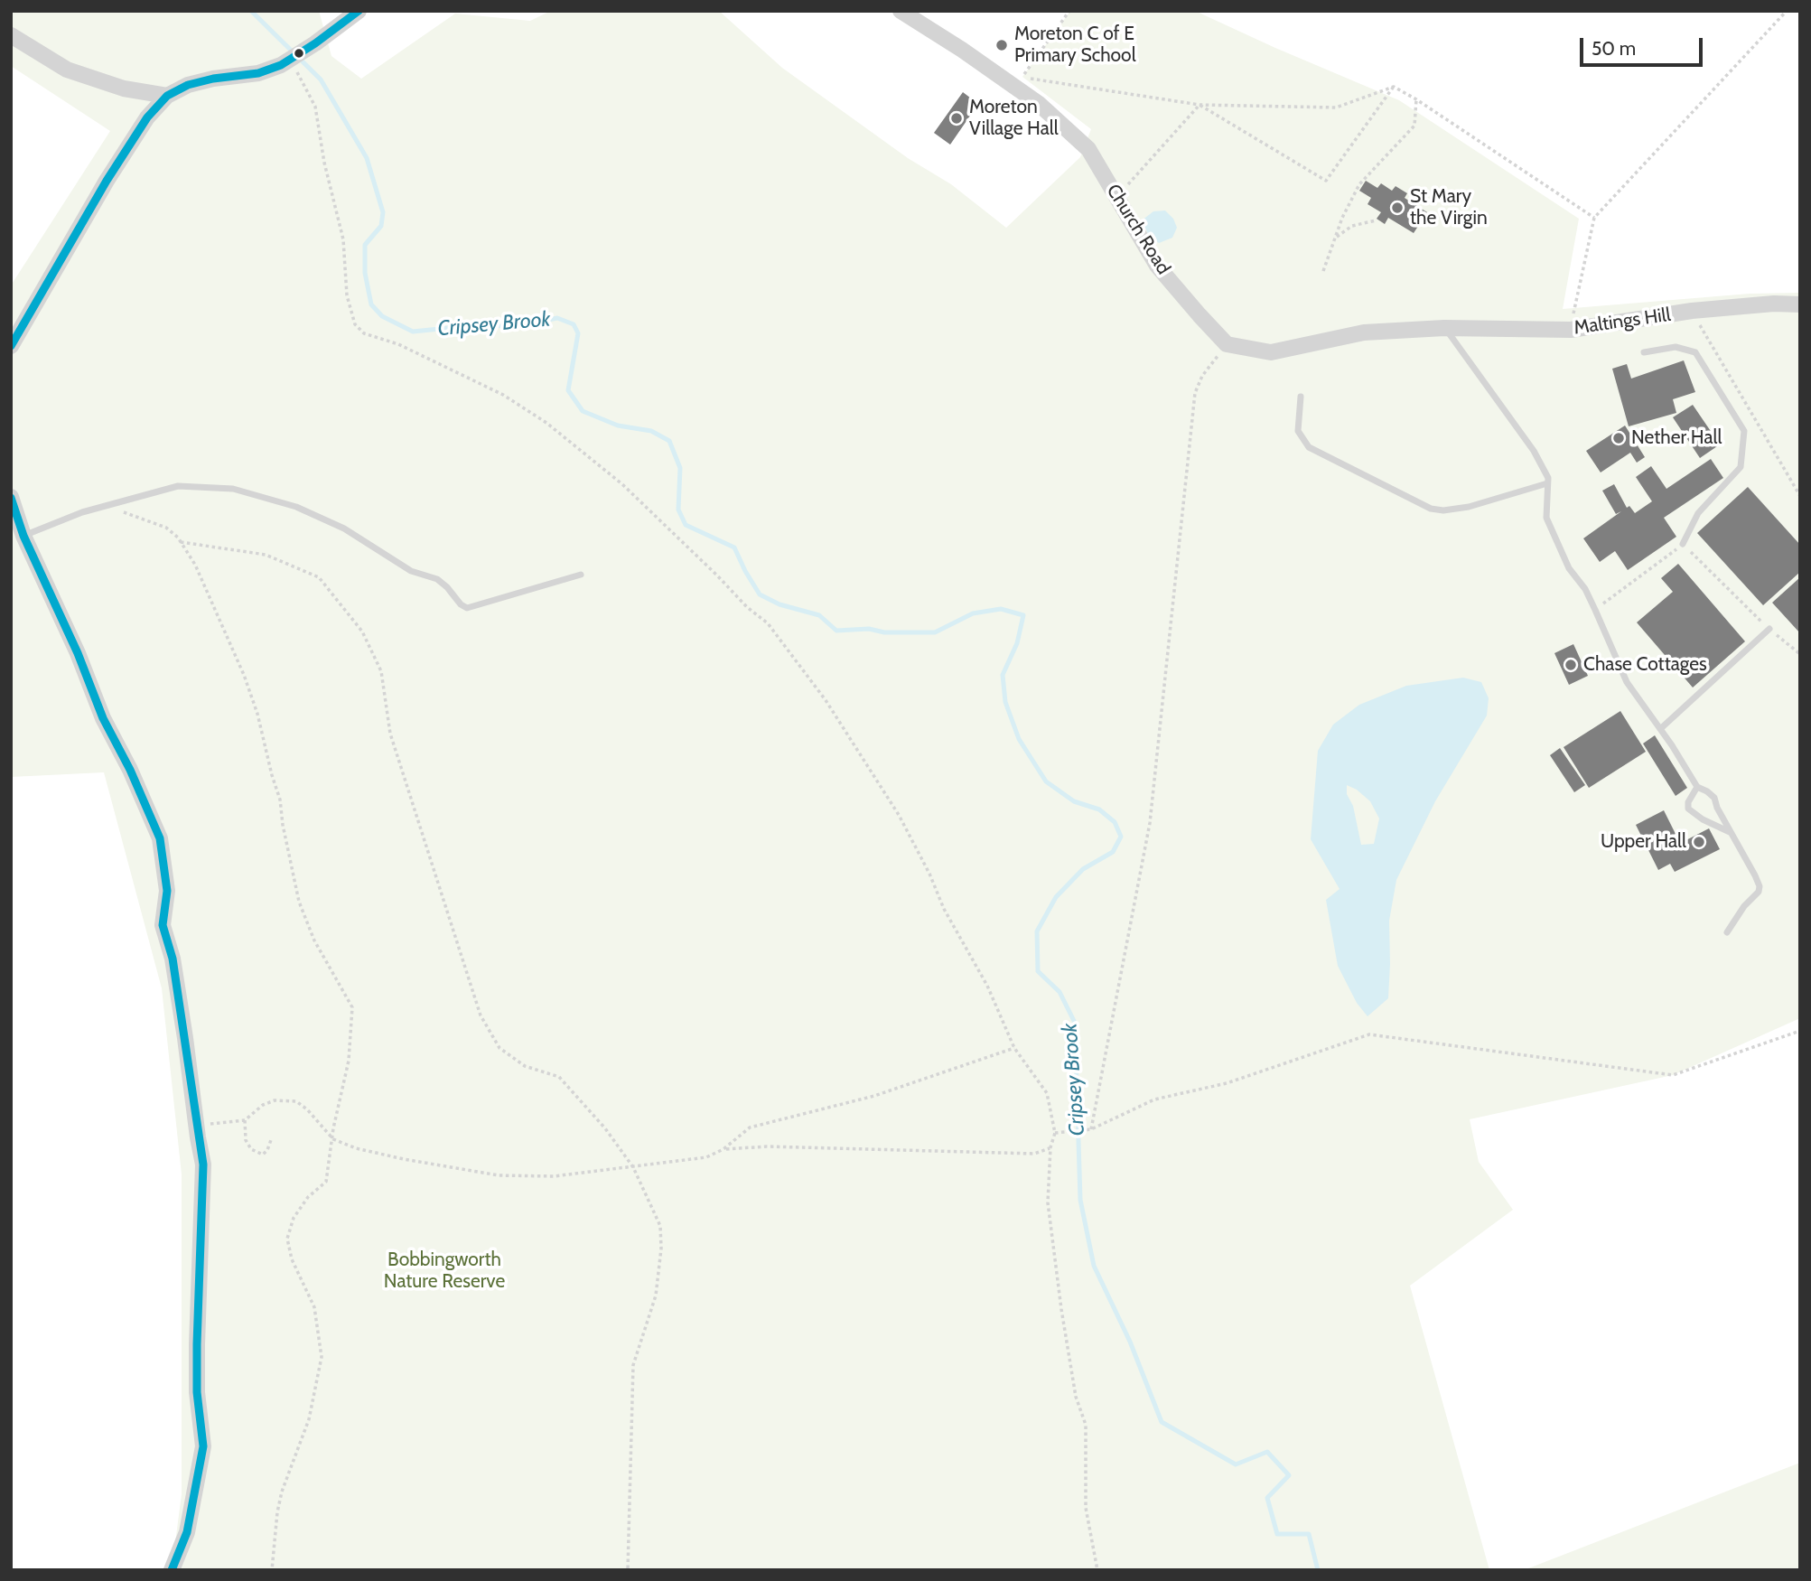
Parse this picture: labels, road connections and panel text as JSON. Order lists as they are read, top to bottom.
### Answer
{
  "streets": {
    "street": ["Church Road", "Maltings Hill"]
  },
  "water": ["Cripsey Brook"],
  "parks": ["Bobbingworth Nature Reserve"],
  "places": [
    "Moreton C of E Primary School",
    "Moreton Village Hall",
    "St Mary the Virgin",
    "Nether Hall",
    "Chase Cottages",
    "Upper Hall"
  ],
  "scale_bar": "50 m"
}
